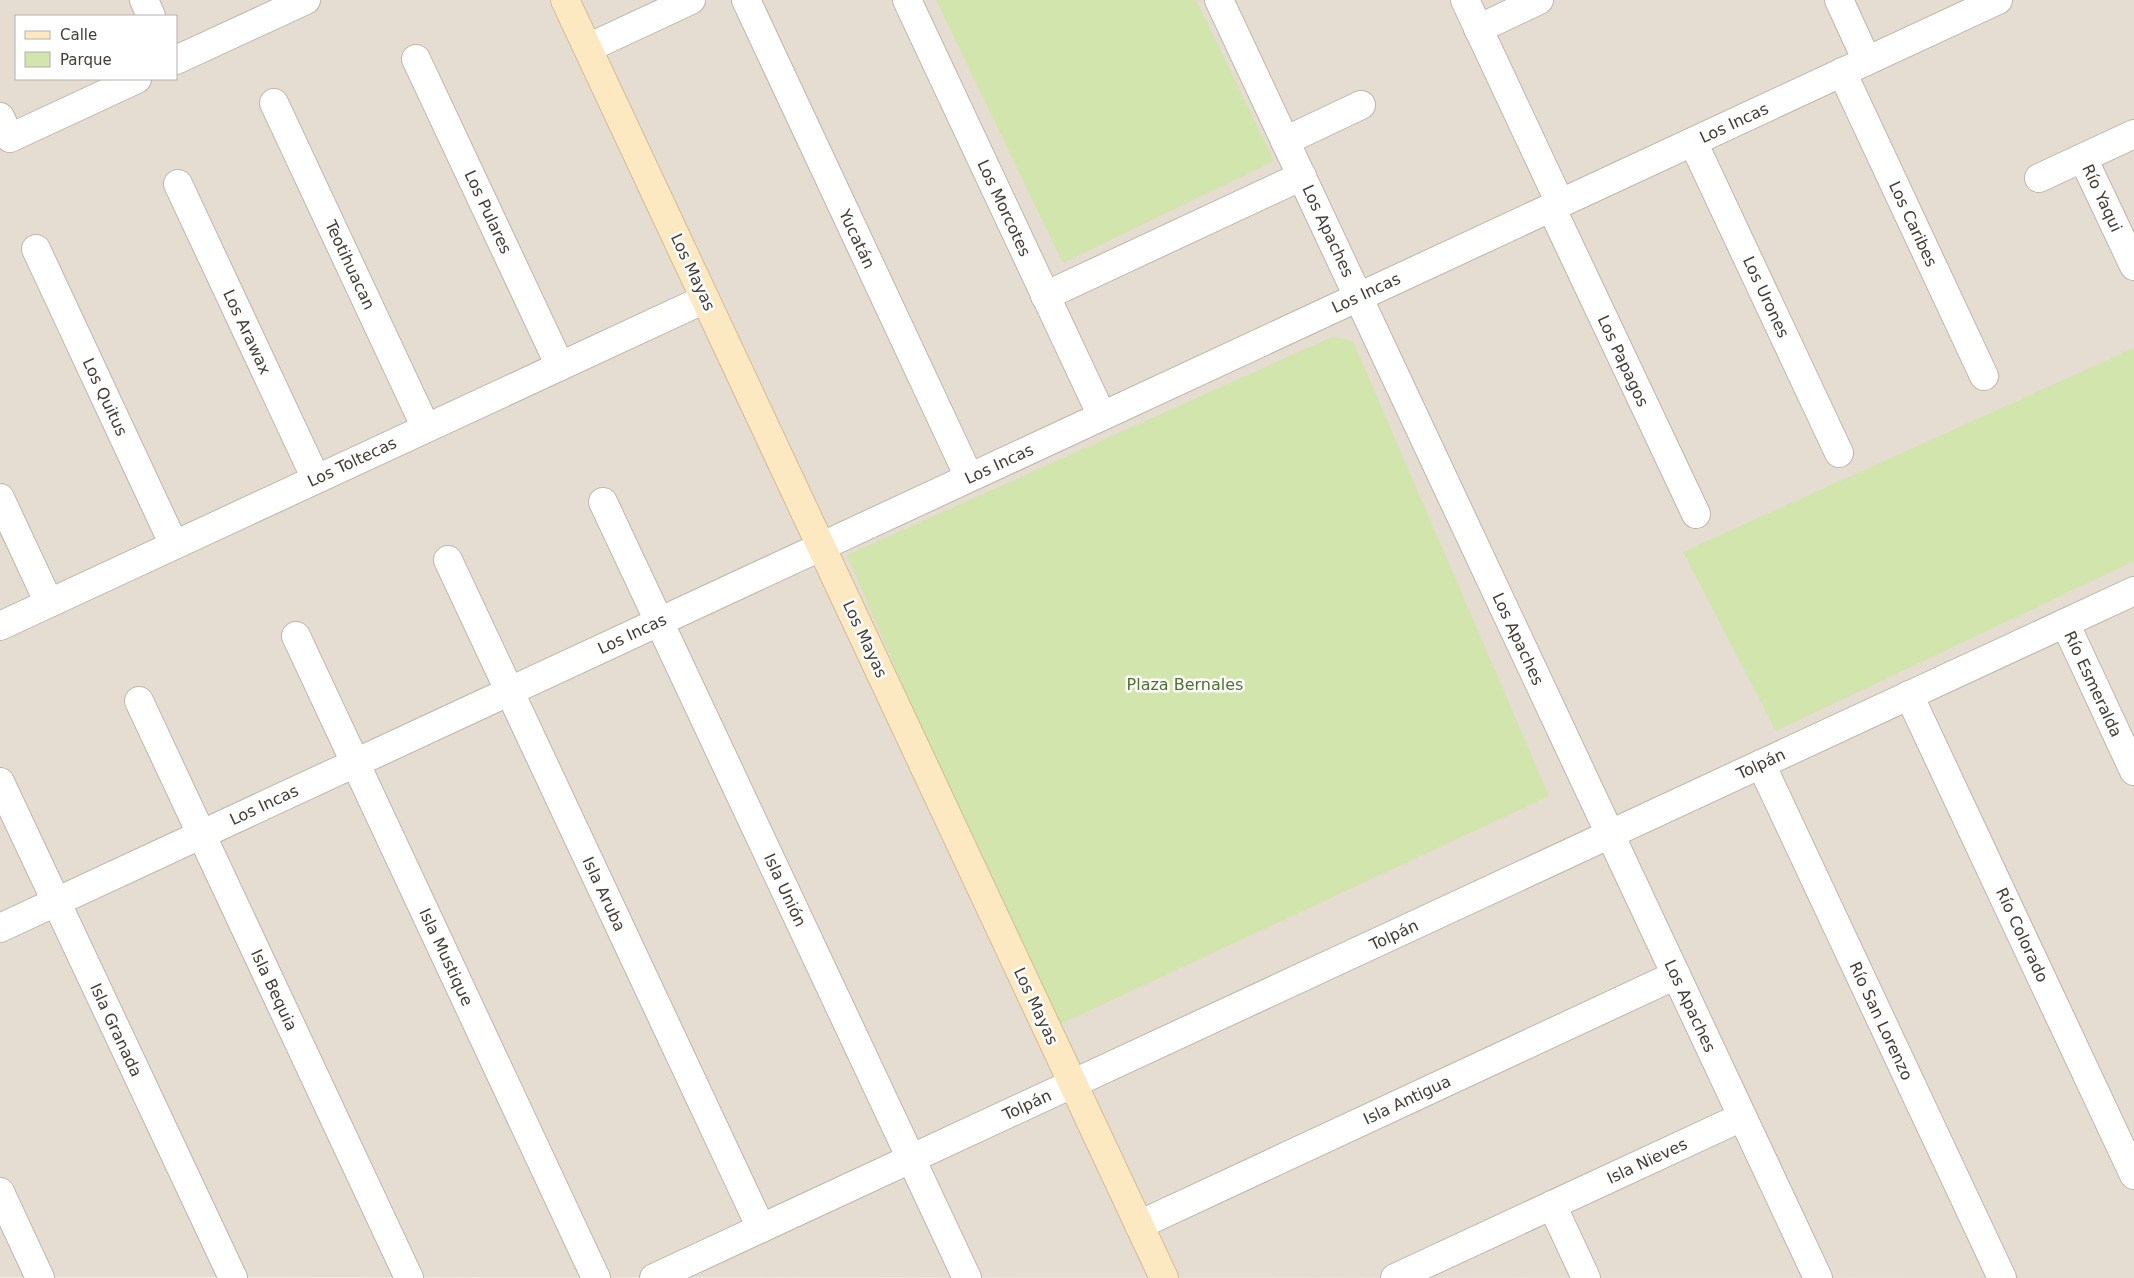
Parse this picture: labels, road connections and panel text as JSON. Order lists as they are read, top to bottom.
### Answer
{
  "streets": {
    "street": [
      "Los Incas",
      "Río Yaqui",
      "Los Morcotes",
      "Los Pulares",
      "Los Caribes",
      "Los Apaches",
      "Yucatán",
      "Teotihuacan",
      "Los Mayas",
      "Los Urones",
      "Los Arawax",
      "Los Papagos",
      "Los Quitus",
      "Los Toltecas",
      "Río Esmeralda",
      "Tolpán",
      "Isla Unión",
      "Isla Aruba",
      "Río Colorado",
      "Isla Mustique",
      "Isla Bequia",
      "Río San Lorenzo",
      "Isla Granada",
      "Isla Antigua",
      "Isla Nieves"
    ]
  },
  "crossings": [
    ["Los Incas", "Los Morcotes"],
    ["Los Incas", "Los Caribes"],
    ["Los Incas", "Los Apaches"],
    ["Los Incas", "Yucatán"],
    ["Los Incas", "Los Mayas"],
    ["Los Incas", "Los Urones"],
    ["Los Incas", "Los Papagos"],
    ["Los Incas", "Isla Unión"],
    ["Los Incas", "Isla Aruba"],
    ["Los Incas", "Isla Mustique"],
    ["Los Incas", "Isla Bequia"],
    ["Los Incas", "Isla Granada"],
    ["Los Pulares", "Los Toltecas"],
    ["Los Apaches", "Tolpán"],
    ["Los Apaches", "Isla Antigua"],
    ["Los Apaches", "Isla Nieves"],
    ["Teotihuacan", "Los Toltecas"],
    ["Los Mayas", "Los Toltecas"],
    ["Los Mayas", "Tolpán"],
    ["Los Mayas", "Isla Antigua"],
    ["Los Arawax", "Los Toltecas"],
    ["Los Quitus", "Los Toltecas"],
    ["Río Esmeralda", "Tolpán"],
    ["Tolpán", "Isla Unión"],
    ["Tolpán", "Isla Aruba"],
    ["Tolpán", "Río Colorado"],
    ["Tolpán", "Río San Lorenzo"]
  ],
  "parks": ["Plaza Bernales"],
  "legend": ["Calle", "Parque"]
}
